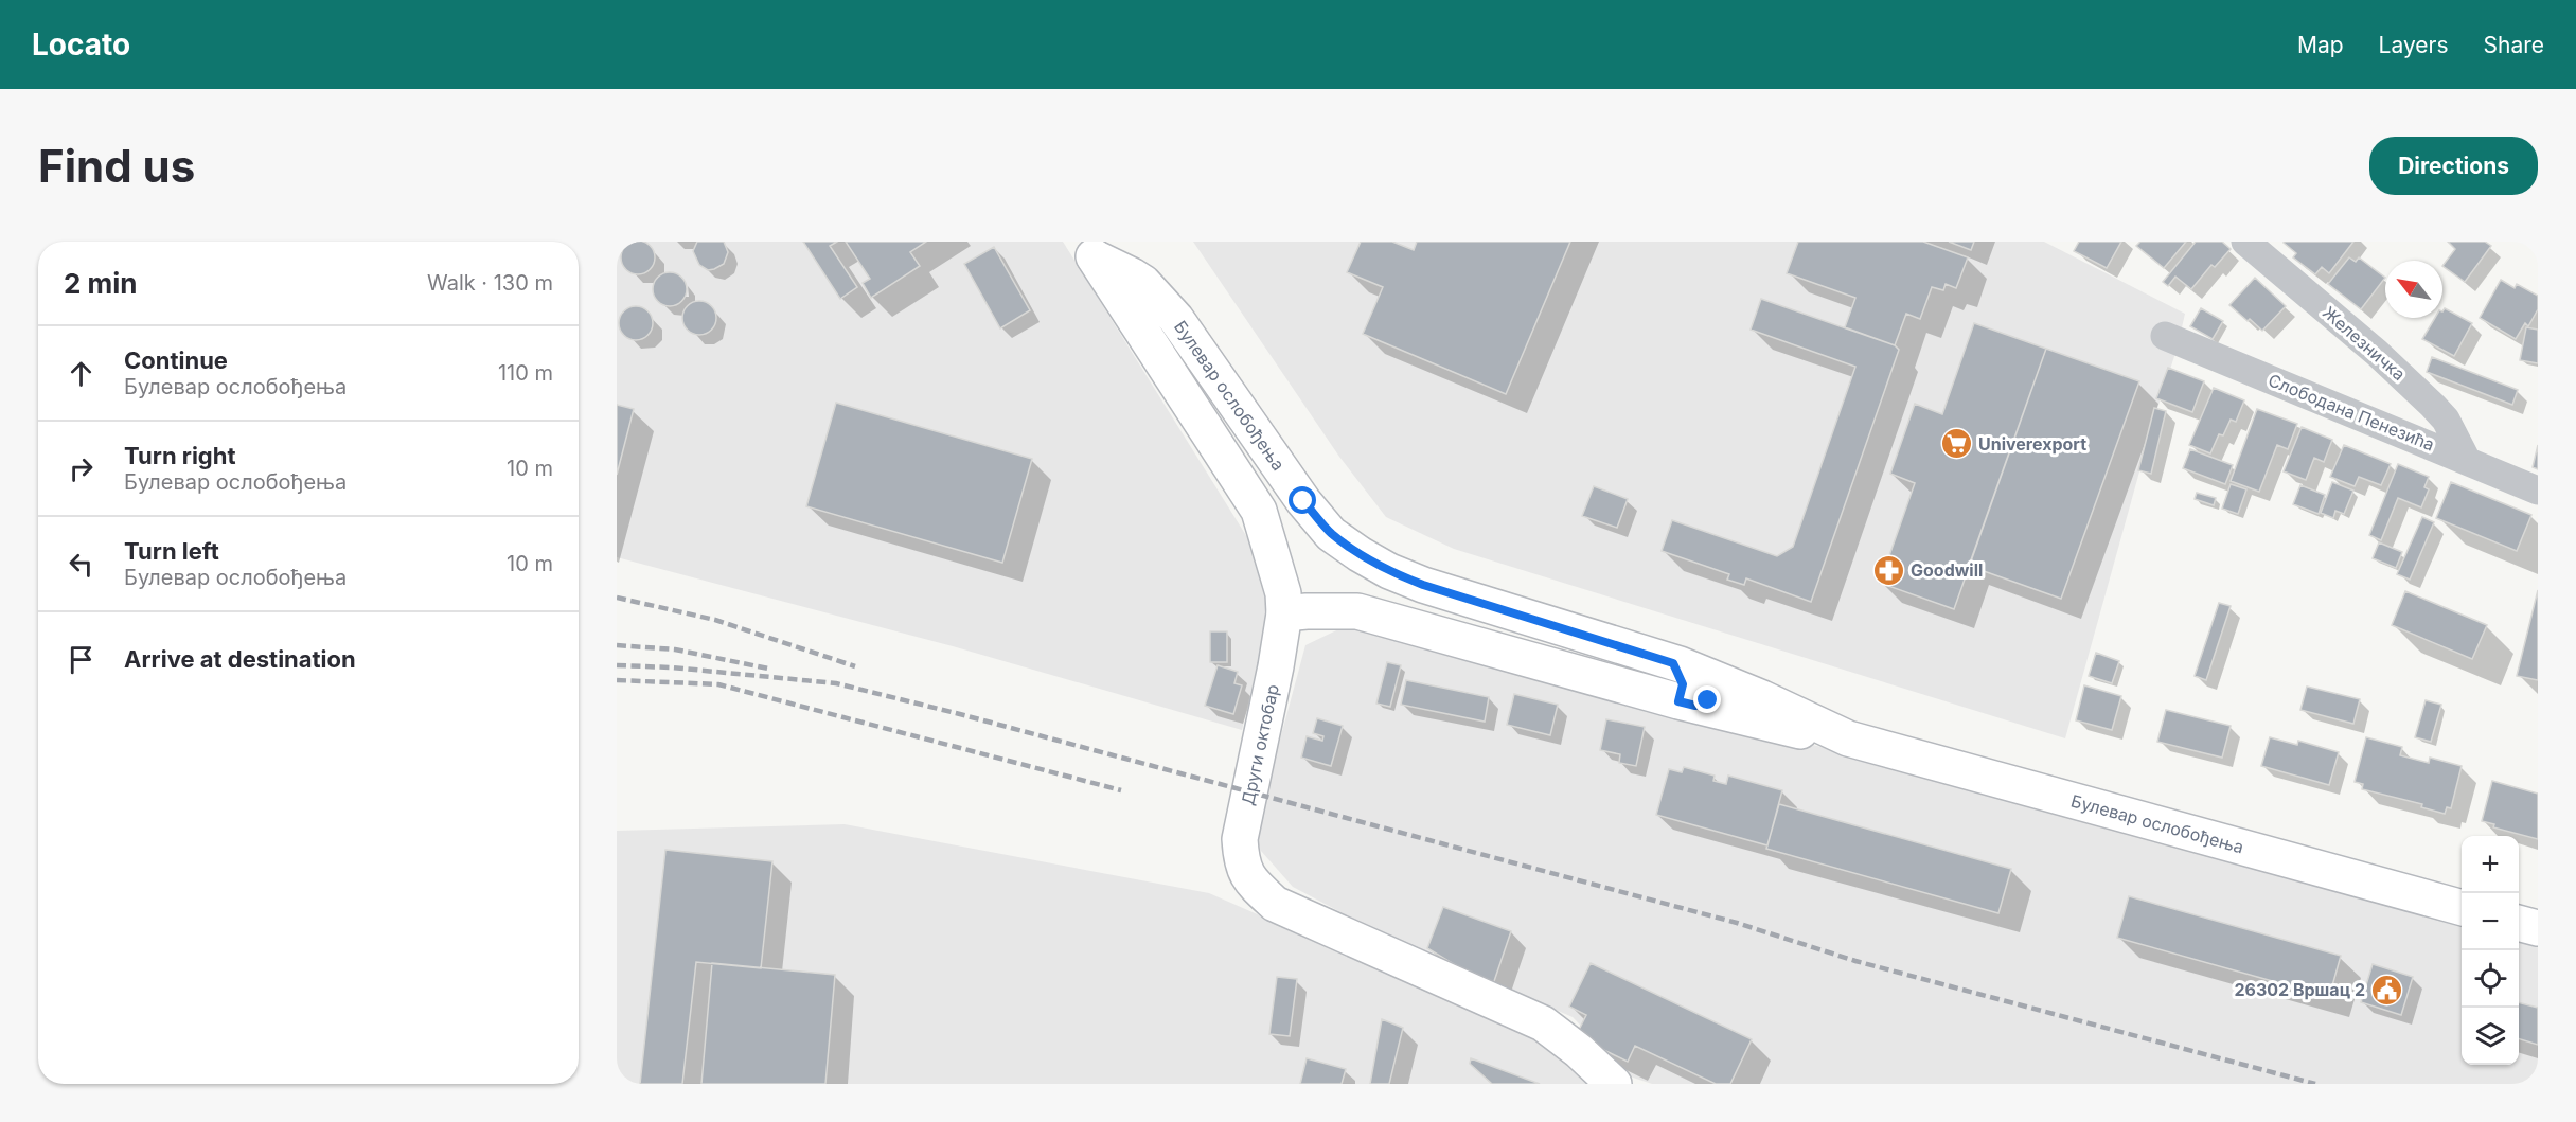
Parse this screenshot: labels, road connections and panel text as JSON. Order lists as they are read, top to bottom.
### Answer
{
  "streets": {
    "street": [
      "Железничка",
      "Булевар ослобођења",
      "Слободана Пенезића",
      "Други октобар"
    ]
  },
  "crossings": [
    ["Железничка", "Слободана Пенезића"],
    ["Булевар ослобођења", "Други октобар"]
  ],
  "places": {
    "supermarket": ["Univerexport"],
    "pharmacy": ["Goodwill"],
    "public building": ["26302 Вршац 2"]
  },
  "north": "top left",
  "page": {
    "header": "Locato",
    "nav": ["Map", "Layers", "Share"],
    "buttons": "Directions",
    "title": "Find us",
    "heading": ["2 min", "Walk · 130 m"],
    "list": [
      ["Continue", "Булевар ослобођења", "110 m"],
      ["Turn right", "Булевар ослобођења", "10 m"],
      ["Turn left", "Булевар ослобођења", "10 m"],
      "Arrive at destination"
    ],
    "map_buttons": ["+", "−"]
  }
}
